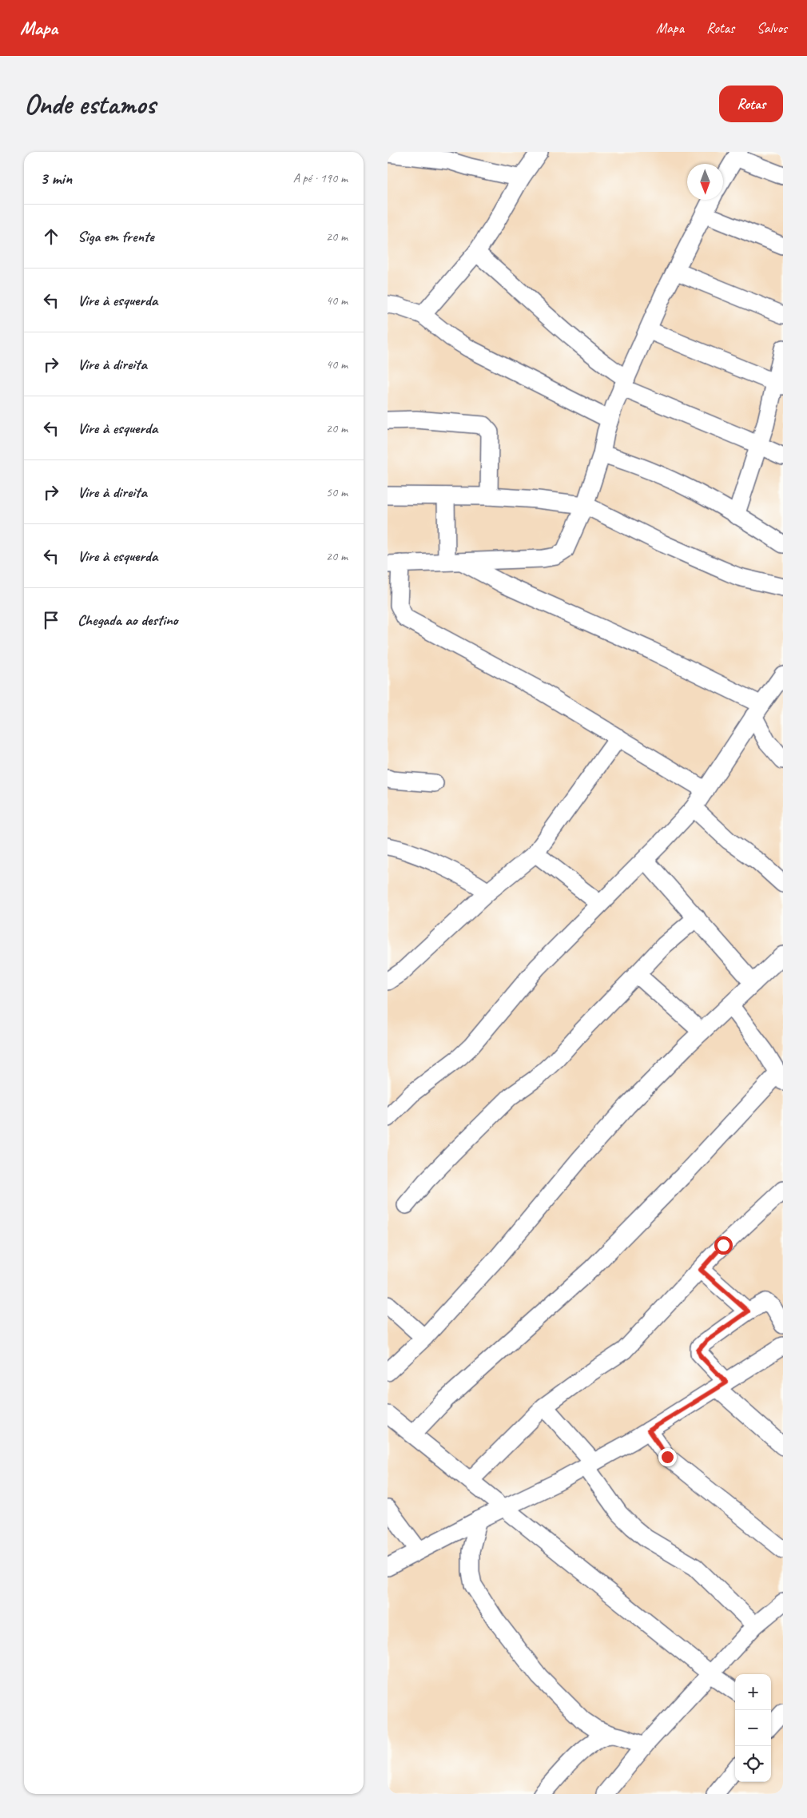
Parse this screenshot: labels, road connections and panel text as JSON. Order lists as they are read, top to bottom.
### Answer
{
  "north": "bottom",
  "page": {
    "header": "Mapa",
    "nav": ["Mapa", "Rotas", "Salvos"],
    "buttons": "Rotas",
    "title": "Onde estamos",
    "heading": ["3 min", "A pé · 190 m"],
    "list": [
      ["Siga em frente", "20 m"],
      ["Vire à esquerda", "40 m"],
      ["Vire à direita", "40 m"],
      ["Vire à esquerda", "20 m"],
      ["Vire à direita", "50 m"],
      ["Vire à esquerda", "20 m"],
      "Chegada ao destino"
    ],
    "map_buttons": ["+", "−"]
  }
}
